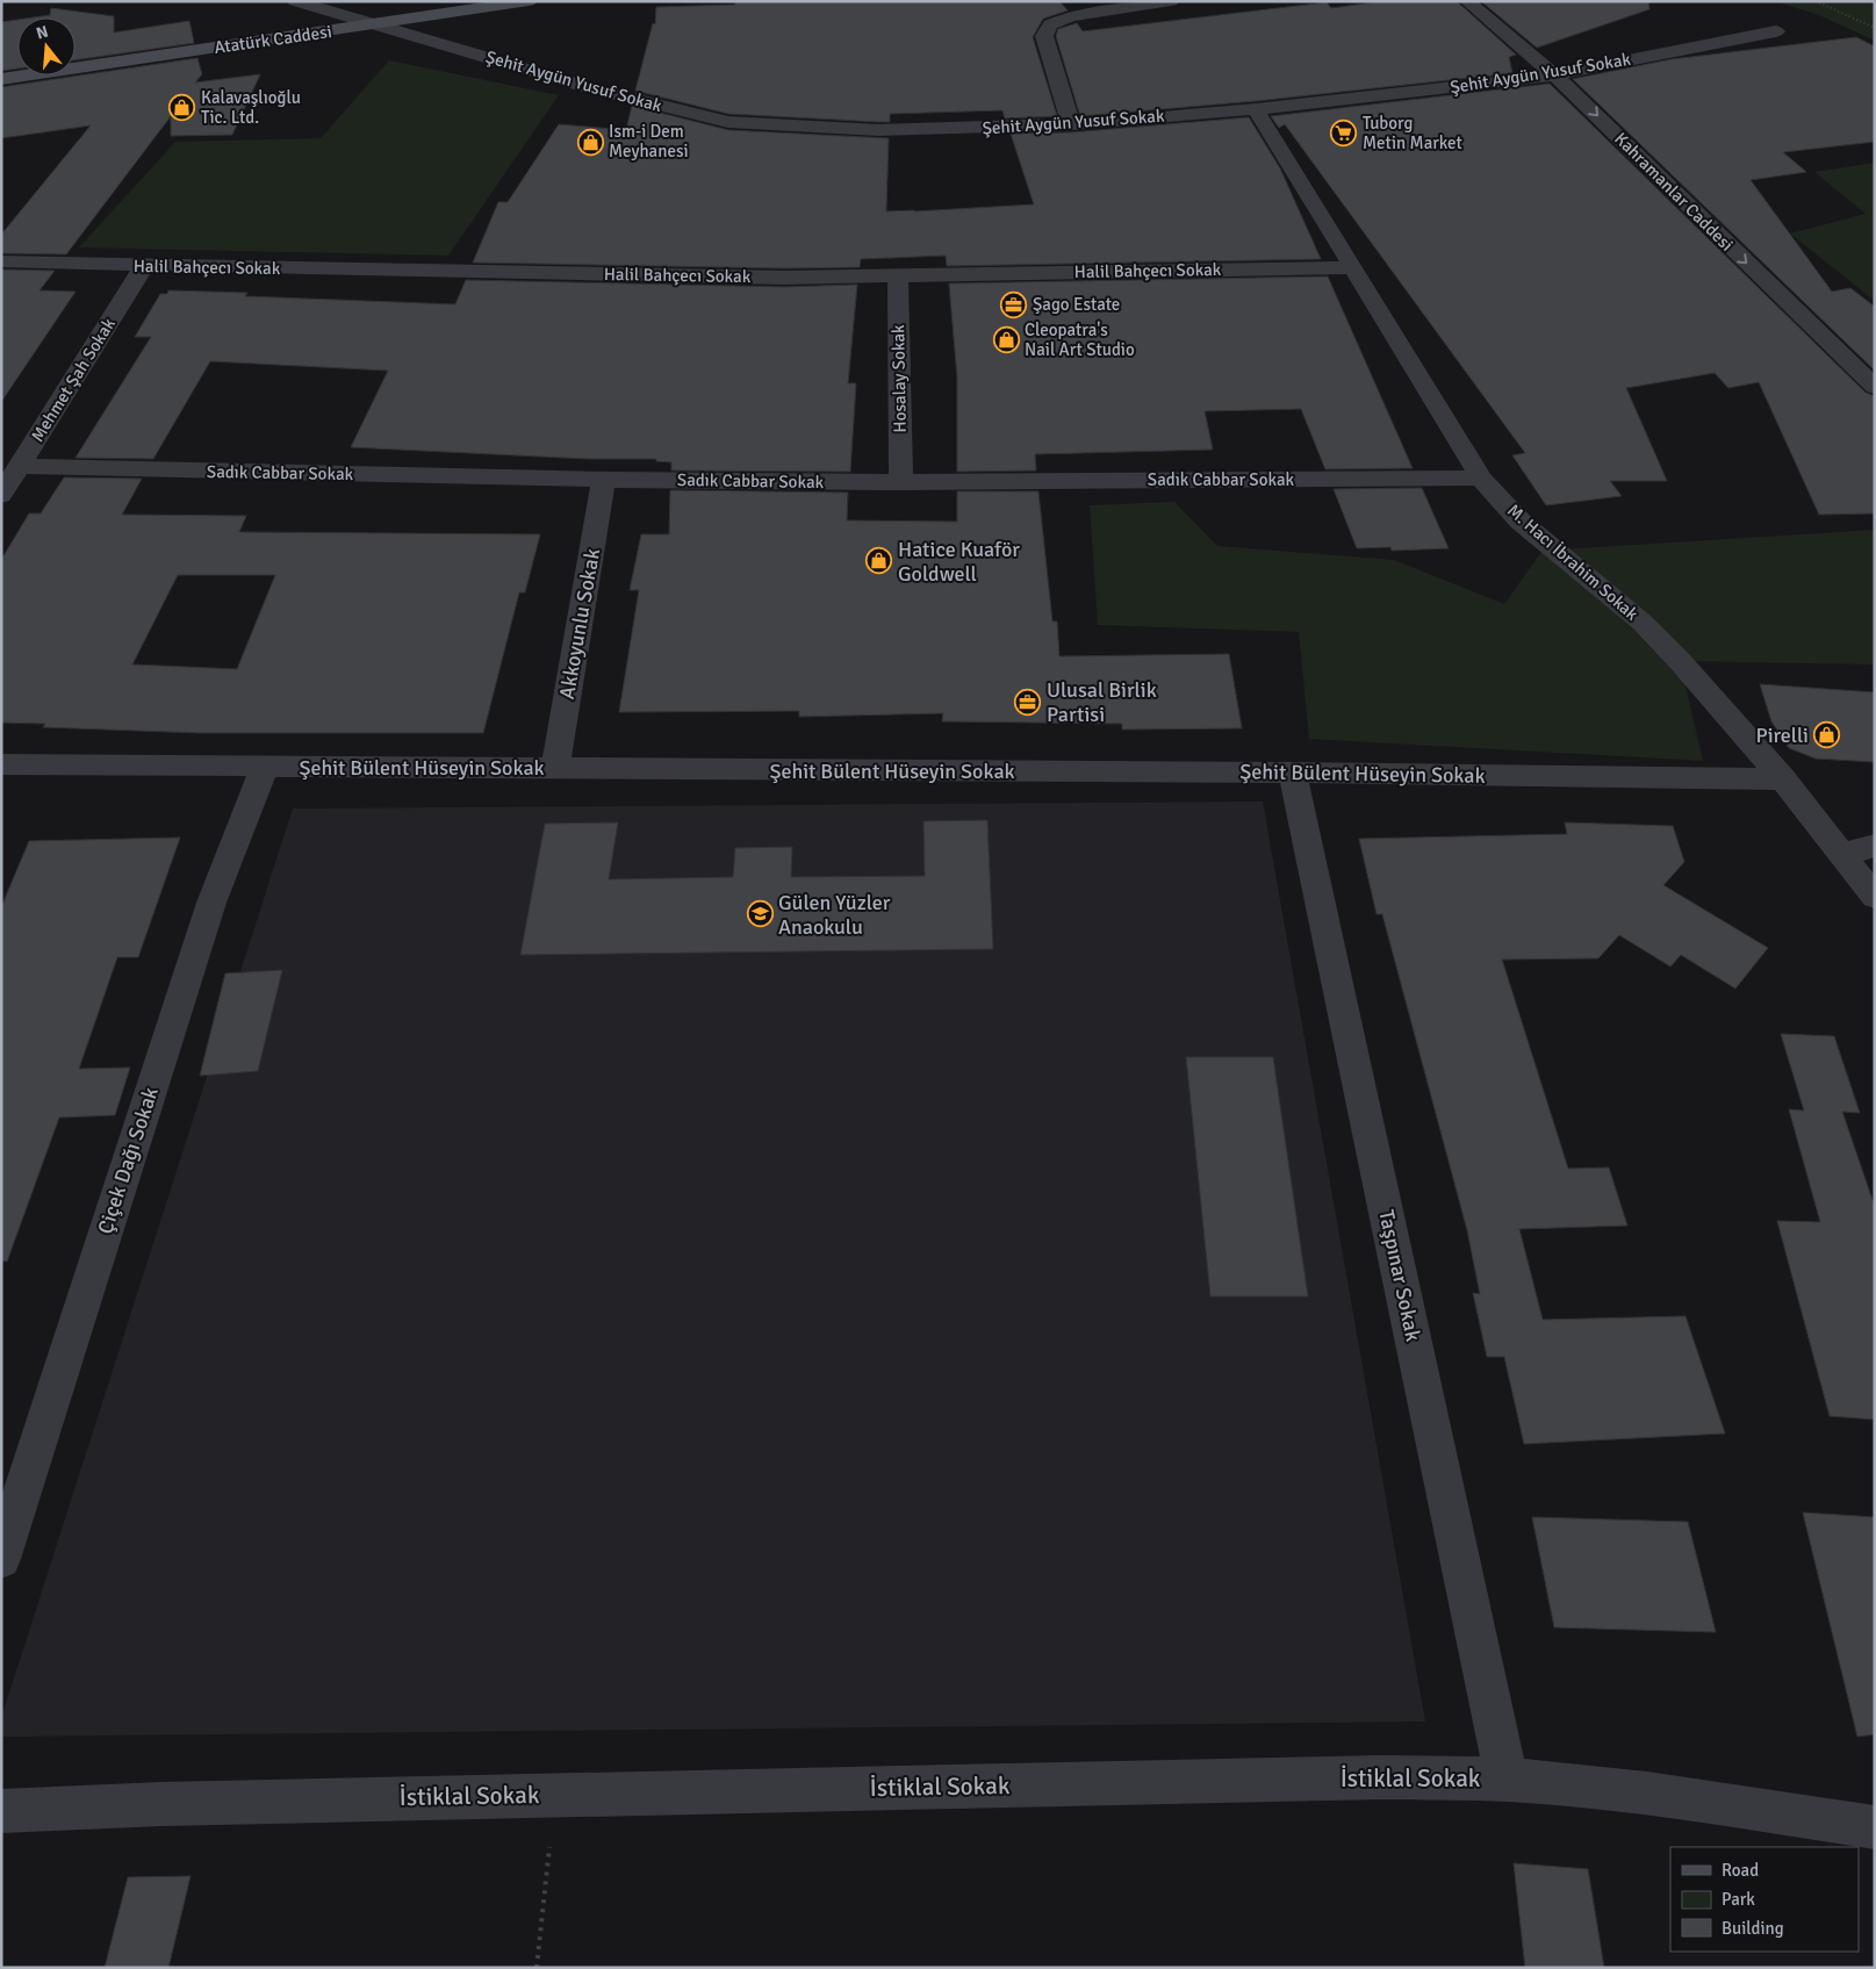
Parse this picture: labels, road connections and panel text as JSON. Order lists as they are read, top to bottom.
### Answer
{
  "streets": {
    "street": [
      "Atatürk Caddesi",
      "Şehit Aygün Yusuf Sokak",
      "Kahramanlar Caddesi",
      "Halil Bahçecı Sokak",
      "Hosalay Sokak",
      "Mehmet Şah Sokak",
      "Sadık Cabbar Sokak",
      "M. Hacı İbrahim Sokak",
      "Akkoyunlu Sokak",
      "Şehit Bülent Hüseyin Sokak",
      "Çiçek Dağı Sokak",
      "Taşpınar Sokak",
      "İstiklal Sokak"
    ]
  },
  "crossings": [
    ["Atatürk Caddesi", "Şehit Aygün Yusuf Sokak"],
    ["Şehit Aygün Yusuf Sokak", "Kahramanlar Caddesi"],
    ["Şehit Aygün Yusuf Sokak", "M. Hacı İbrahim Sokak"],
    ["Halil Bahçecı Sokak", "Hosalay Sokak"],
    ["Halil Bahçecı Sokak", "Mehmet Şah Sokak"],
    ["Halil Bahçecı Sokak", "M. Hacı İbrahim Sokak"],
    ["Hosalay Sokak", "Sadık Cabbar Sokak"],
    ["Mehmet Şah Sokak", "Sadık Cabbar Sokak"],
    ["Sadık Cabbar Sokak", "M. Hacı İbrahim Sokak"],
    ["Sadık Cabbar Sokak", "Akkoyunlu Sokak"],
    ["M. Hacı İbrahim Sokak", "Şehit Bülent Hüseyin Sokak"],
    ["Akkoyunlu Sokak", "Şehit Bülent Hüseyin Sokak"],
    ["Şehit Bülent Hüseyin Sokak", "Çiçek Dağı Sokak"],
    ["Şehit Bülent Hüseyin Sokak", "Taşpınar Sokak"],
    ["Taşpınar Sokak", "İstiklal Sokak"]
  ],
  "one_way": ["Kahramanlar Caddesi"],
  "places": {
    "shop": [
      "Kalavaşlıoğlu Tic. Ltd.",
      "Ism-i Dem Meyhanesi",
      "Cleopatra's Nail Art Studio",
      "Hatice Kuaför Goldwell",
      "Pirelli"
    ],
    "supermarket": ["Tuborg Metin Market"],
    "office": ["Şago Estate", "Ulusal Birlik Partisi"],
    "school or university": ["Gülen Yüzler Anaokulu"]
  },
  "legend": ["Road", "Park", "Building"],
  "north": "top"
}
